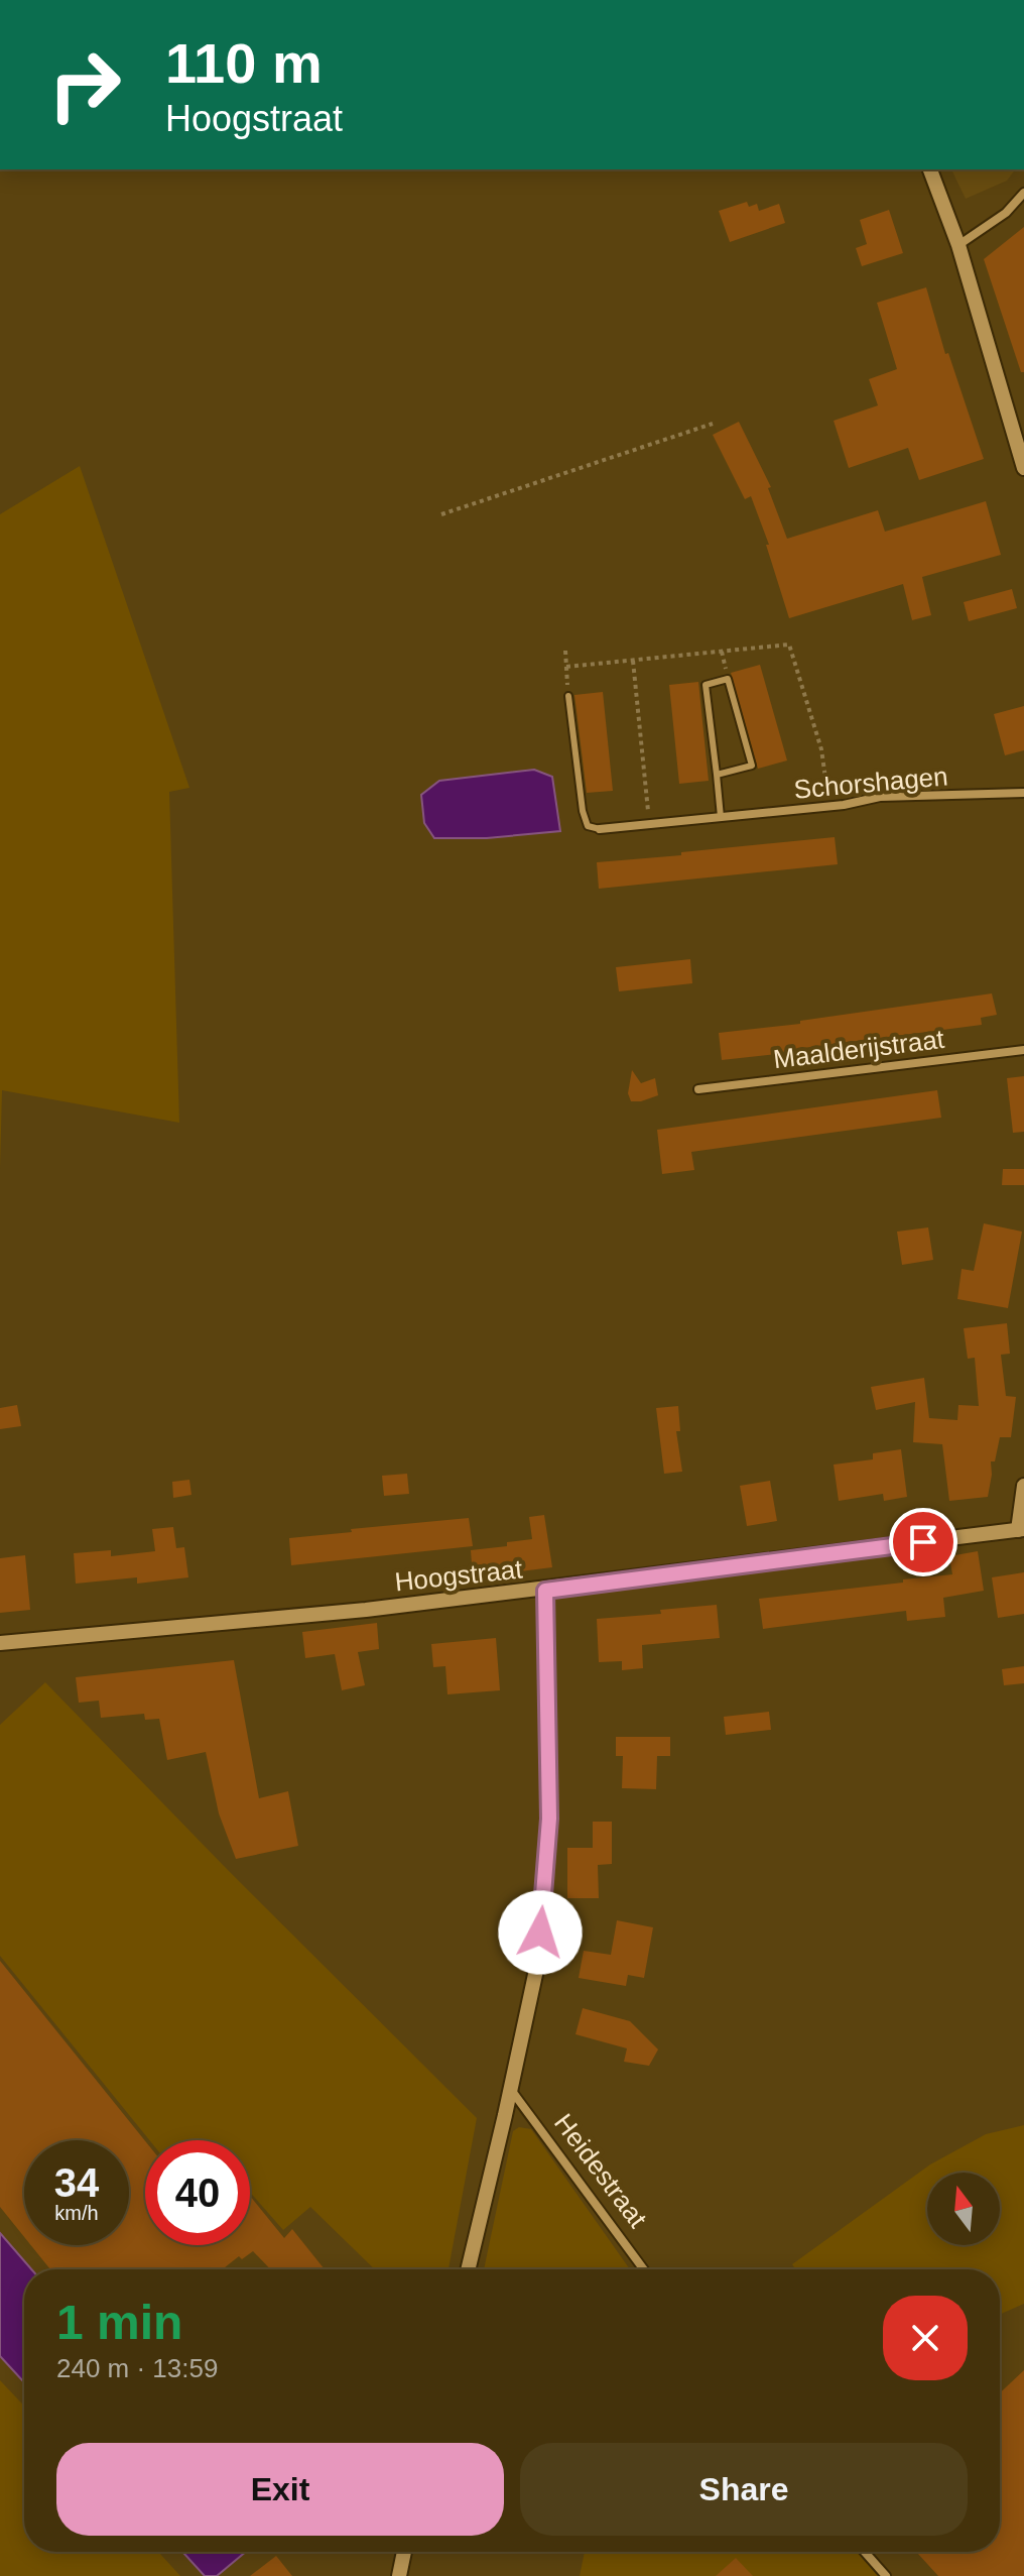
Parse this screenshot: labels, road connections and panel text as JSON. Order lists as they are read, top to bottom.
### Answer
{
  "streets": {
    "street": [
      "Schorshagen",
      "Maalderijstraat",
      "Hoogstraat",
      "Heidestraat"
    ]
  },
  "north": "top",
  "page": {
    "turn": ["110 m", "Hoogstraat"],
    "speed": "34 km/h",
    "limit": "40",
    "heading": ["1 min", "240 m · 13:59"],
    "buttons": ["Exit", "Share"]
  }
}
